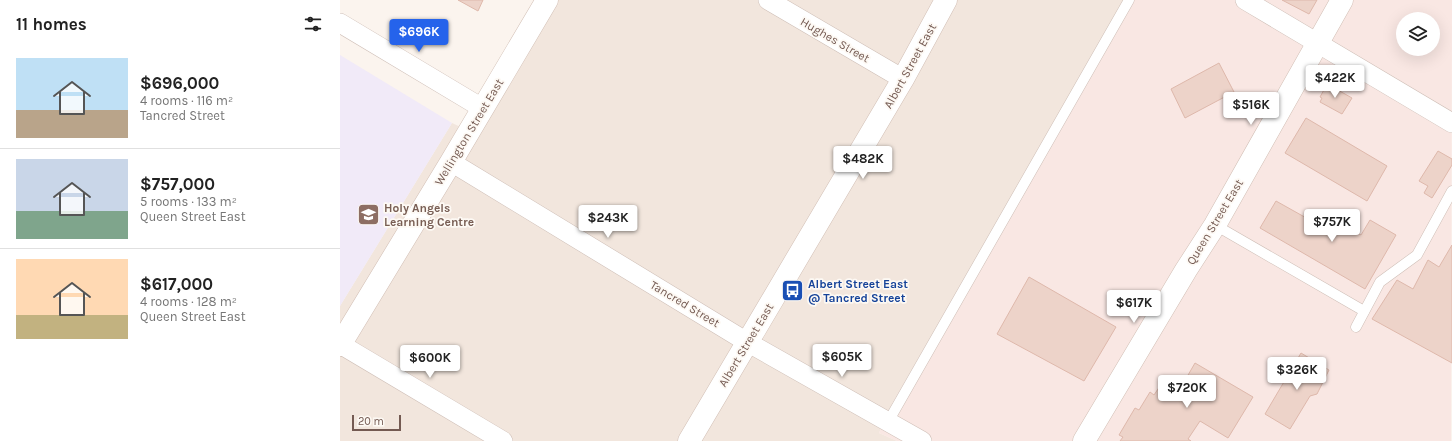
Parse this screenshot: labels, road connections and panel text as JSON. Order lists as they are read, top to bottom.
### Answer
{
  "streets": {
    "main road": ["Albert Street East", "Wellington Street East", "Queen Street East"],
    "street": ["Hughes Street", "Tancred Street"]
  },
  "crossings": [
    ["Hughes Street", "Albert Street East"],
    ["Albert Street East", "Tancred Street"],
    ["Wellington Street East", "Tancred Street"]
  ],
  "places": {
    "school or university": ["Holy Angels Learning Centre"],
    "bus stop": ["Albert Street East @ Tancred Street"]
  },
  "scale_bar": "20 m",
  "page": {
    "heading": "11 homes",
    "price": [
      "$696K",
      "$422K",
      "$516K",
      "$482K",
      "$243K",
      "$757K",
      "$617K",
      "$605K",
      "$600K",
      "$326K",
      "$720K"
    ],
    "list": [
      {
        "name": "$696,000",
        "note": "4 rooms · 116 m² · Tancred Street"
      },
      {
        "name": "$757,000",
        "note": "5 rooms · 133 m² · Queen Street East"
      },
      {
        "name": "$617,000",
        "note": "4 rooms · 128 m² · Queen Street East"
      }
    ],
    "scale": "20 m"
  }
}
